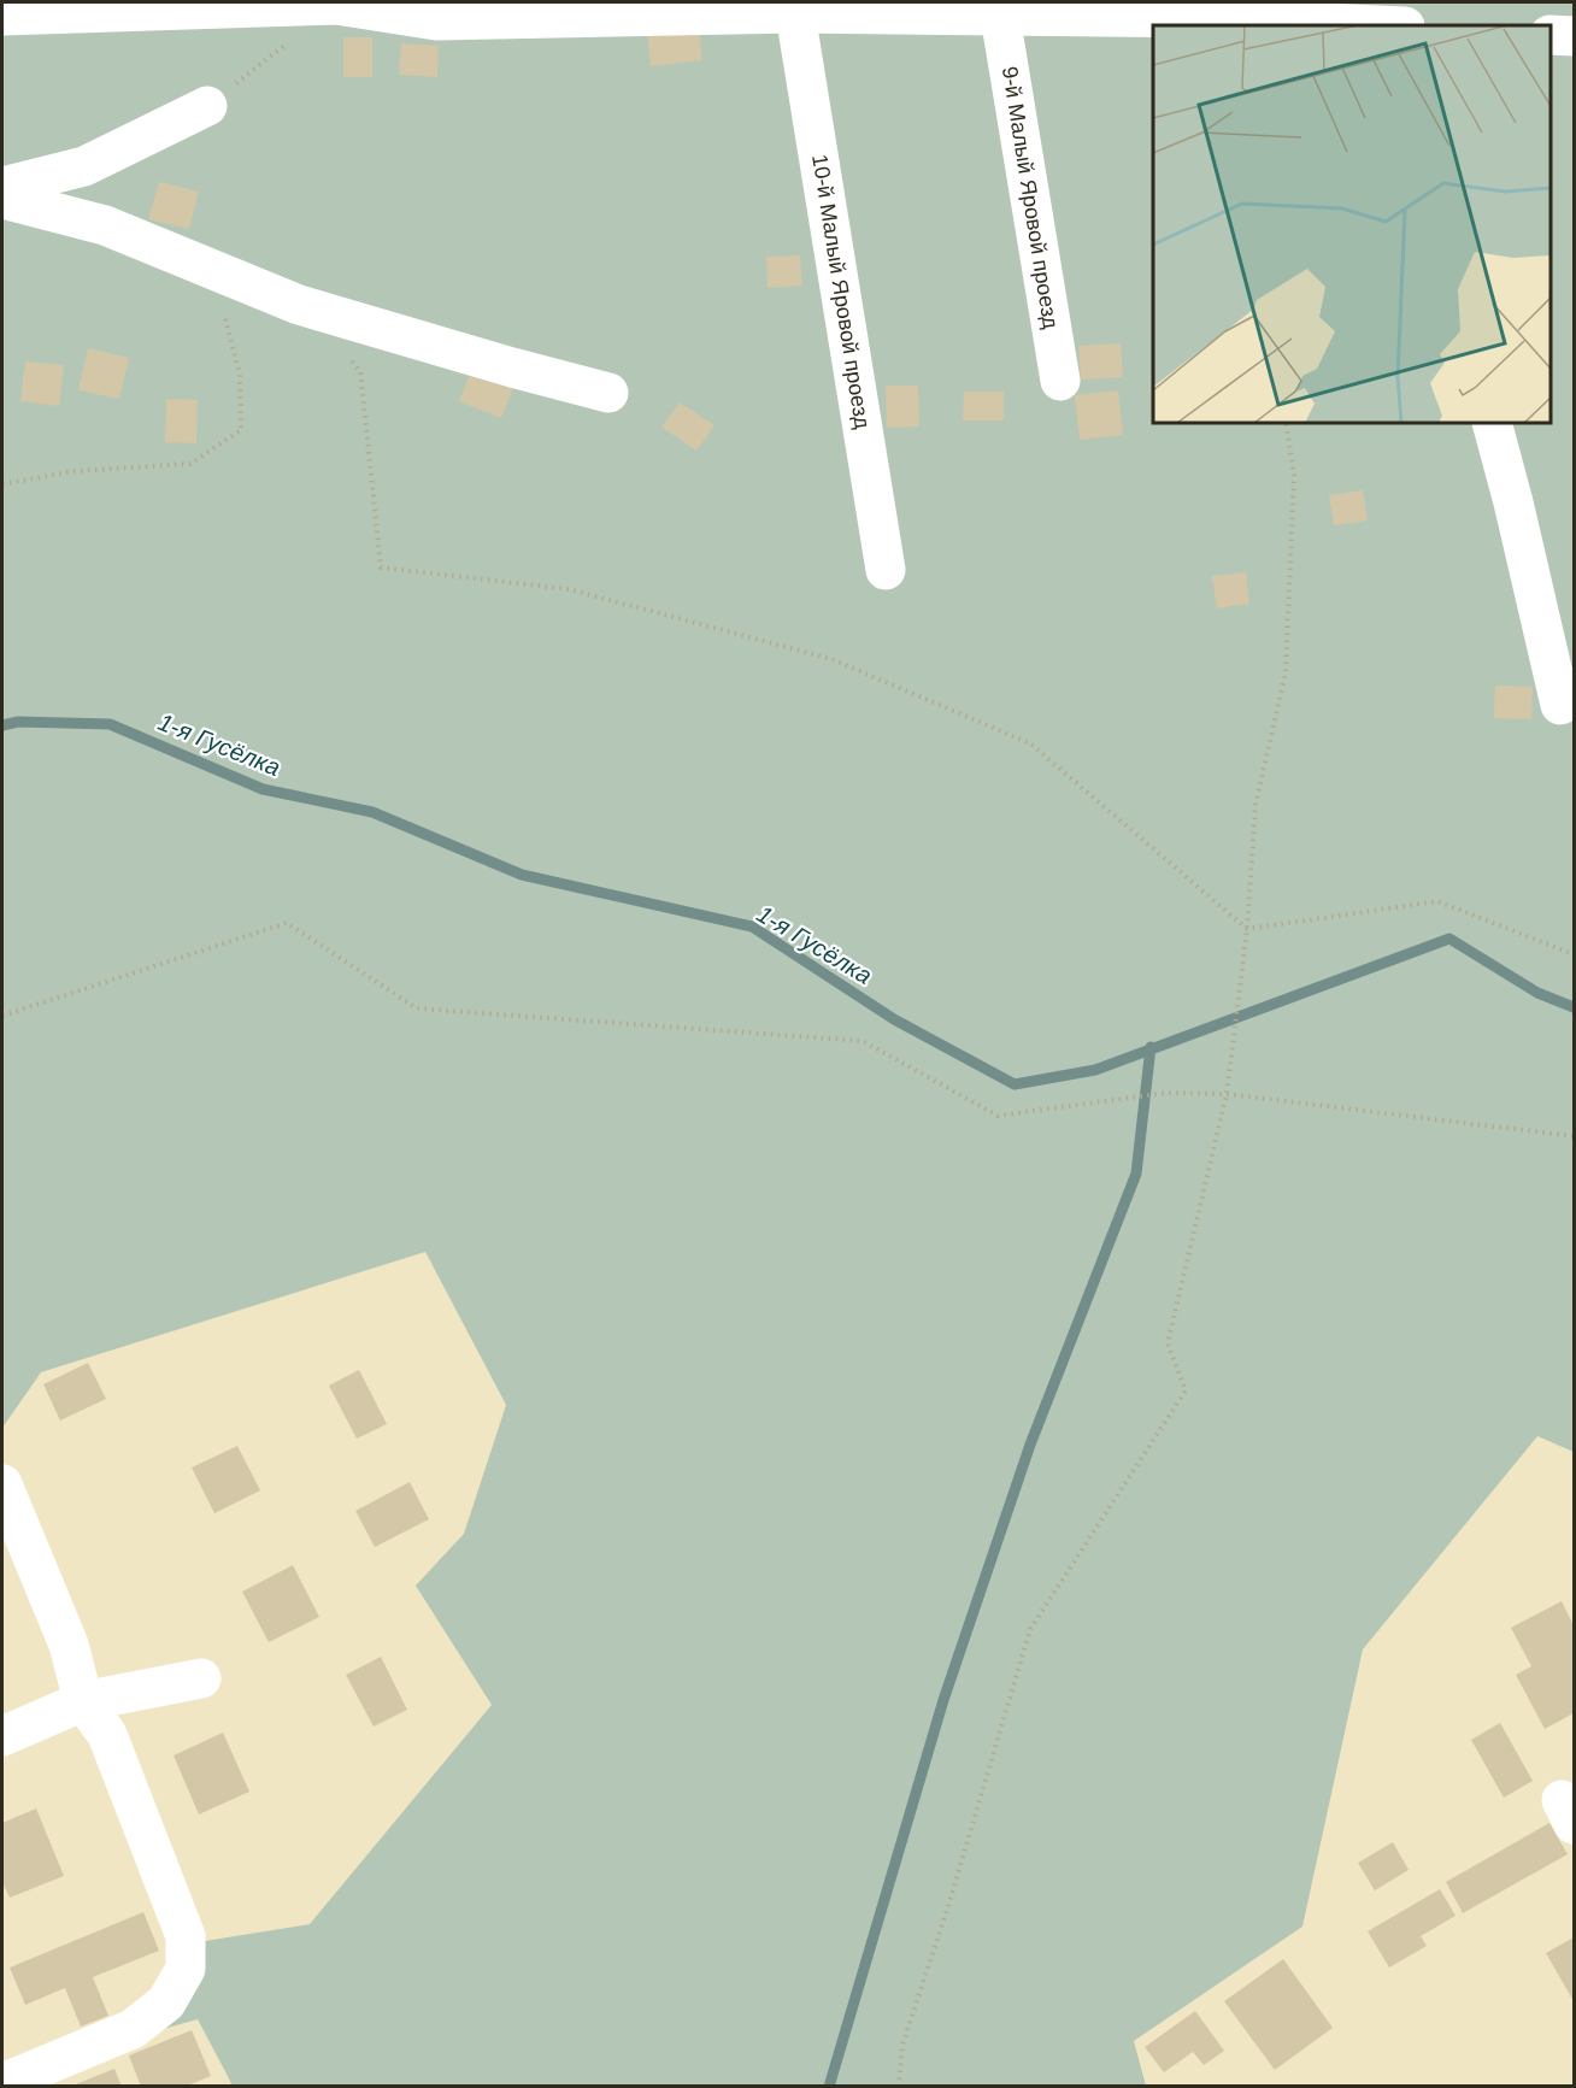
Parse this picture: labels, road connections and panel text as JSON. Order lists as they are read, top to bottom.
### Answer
{
  "streets": {
    "street": ["9-й Малый Яровой проезд", "10-й Малый Яровой проезд"]
  },
  "water": ["1-я Гусёлка"]
}
